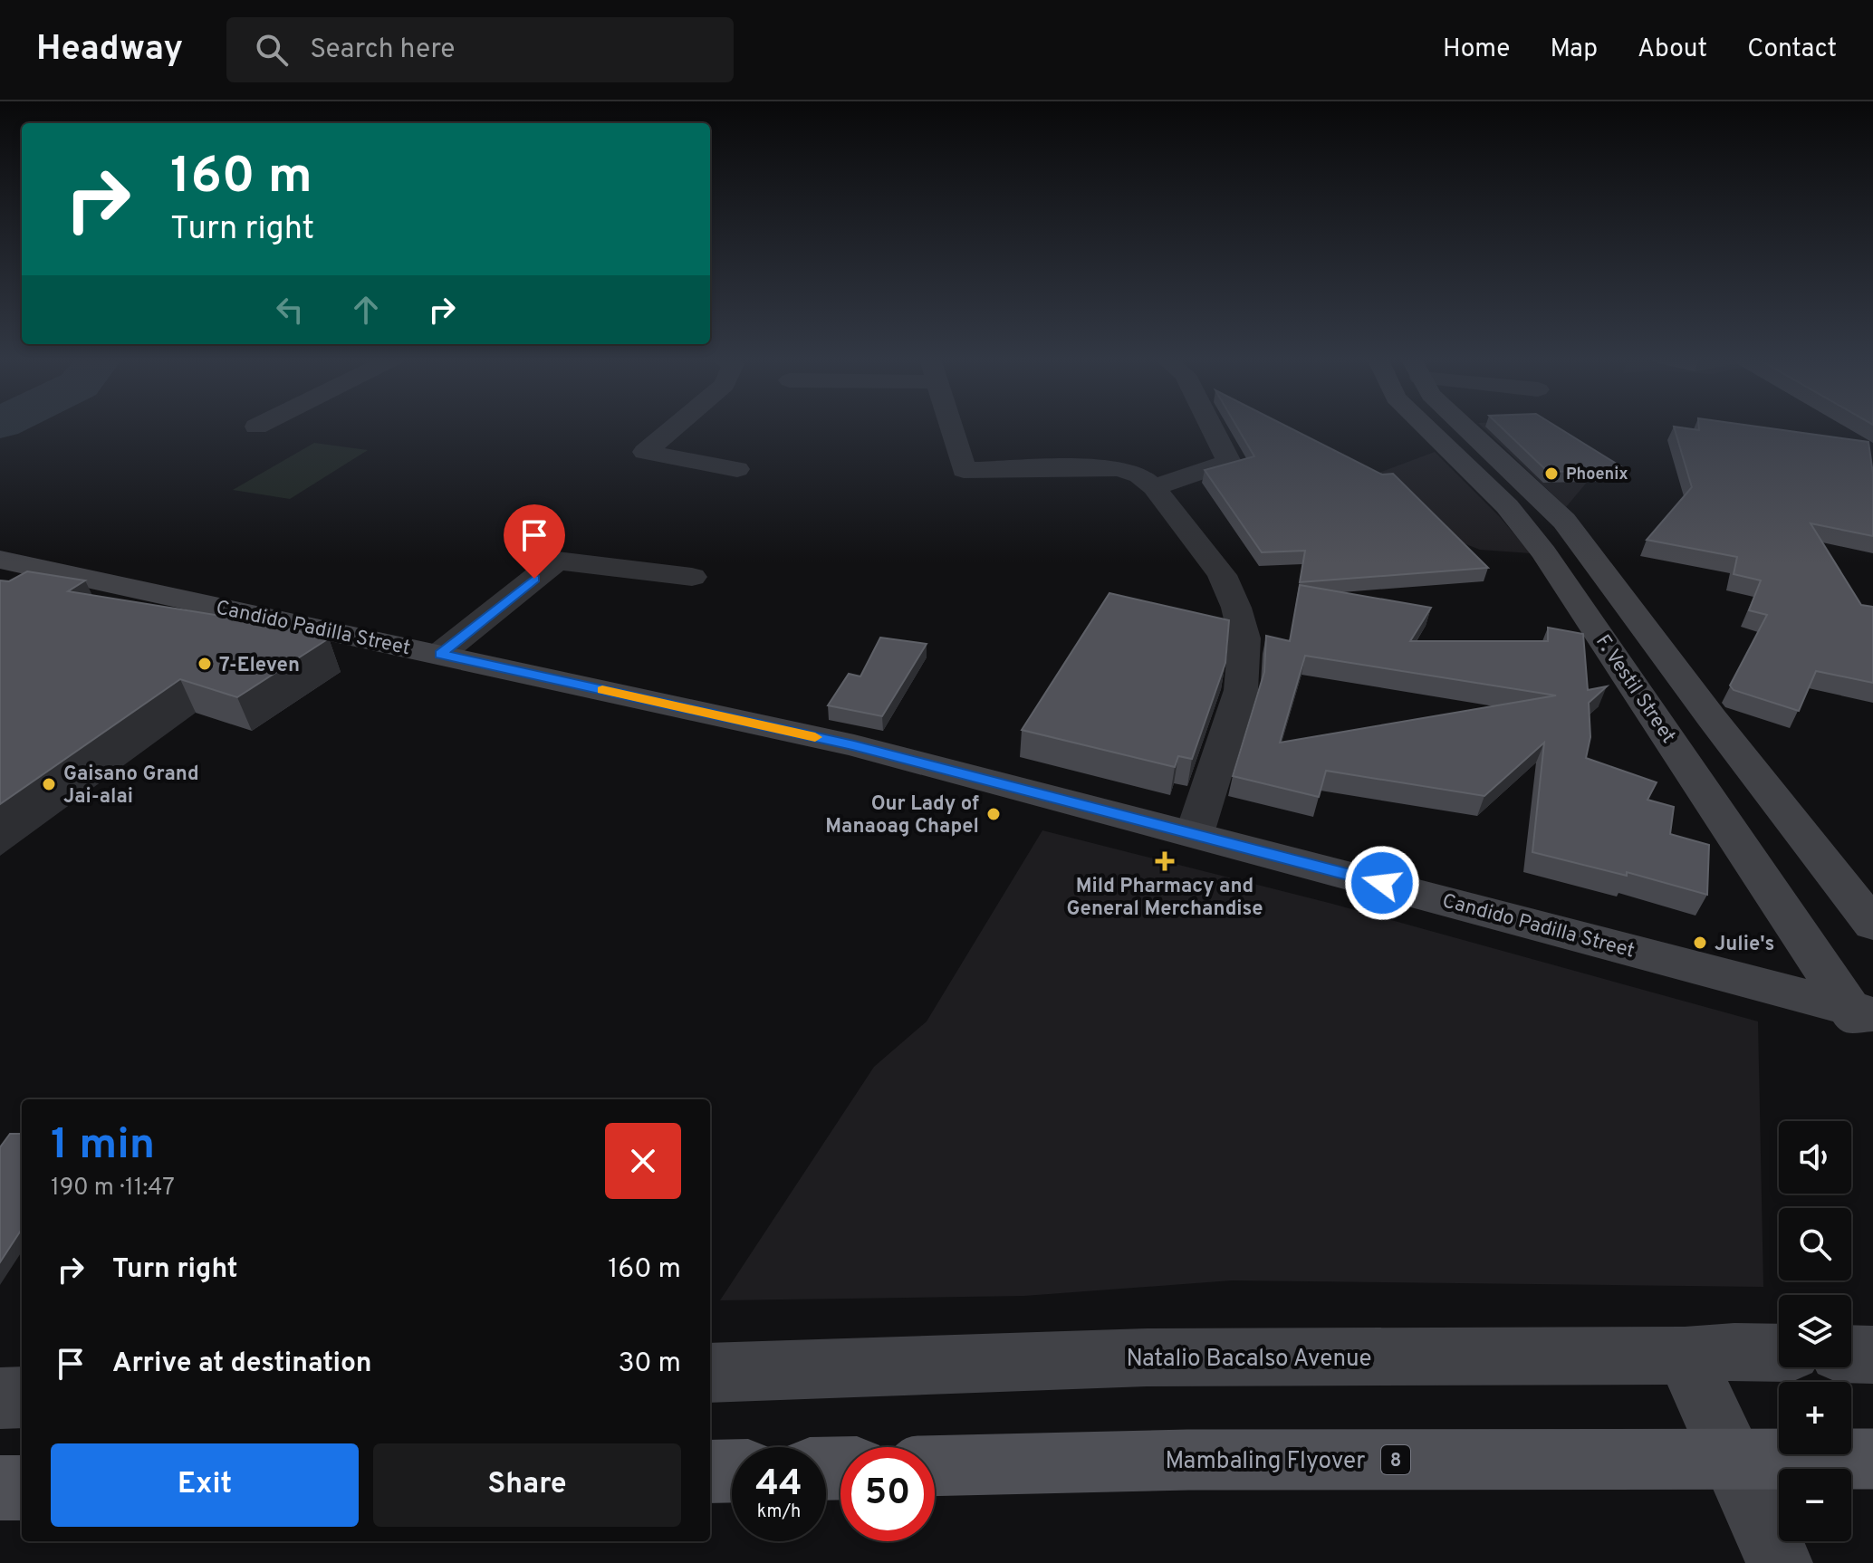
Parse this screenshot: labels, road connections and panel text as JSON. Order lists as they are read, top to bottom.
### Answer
{
  "streets": {
    "main road": [
      "Candido Padilla Street",
      "F. Vestil Street",
      "Natalio Bacalso Avenue",
      "Mambaling Flyover",
      "8"
    ]
  },
  "crossings": [
    ["Candido Padilla Street", "F. Vestil Street"]
  ],
  "places": {
    "other": [
      "Phoenix",
      "7-Eleven",
      "Gaisano Grand Jai-alai",
      "Our Lady of Manaoag Chapel",
      "Julie's"
    ],
    "health": ["Mild Pharmacy and General Merchandise"]
  },
  "page": {
    "header": "Headway",
    "search": "Search here",
    "nav": [
      "Home",
      "Map",
      "About",
      "Contact"
    ],
    "turn": ["160 m", "Turn right"],
    "heading": ["1 min", "190 m · 11:47"],
    "map_buttons": ["+", "−"],
    "list": [
      {
        "name": "Turn right",
        "value": "160 m"
      },
      {
        "name": "Arrive at destination",
        "value": "30 m"
      }
    ],
    "buttons": ["Exit", "Share"],
    "speed": "44 km/h",
    "limit": "50"
  }
}
